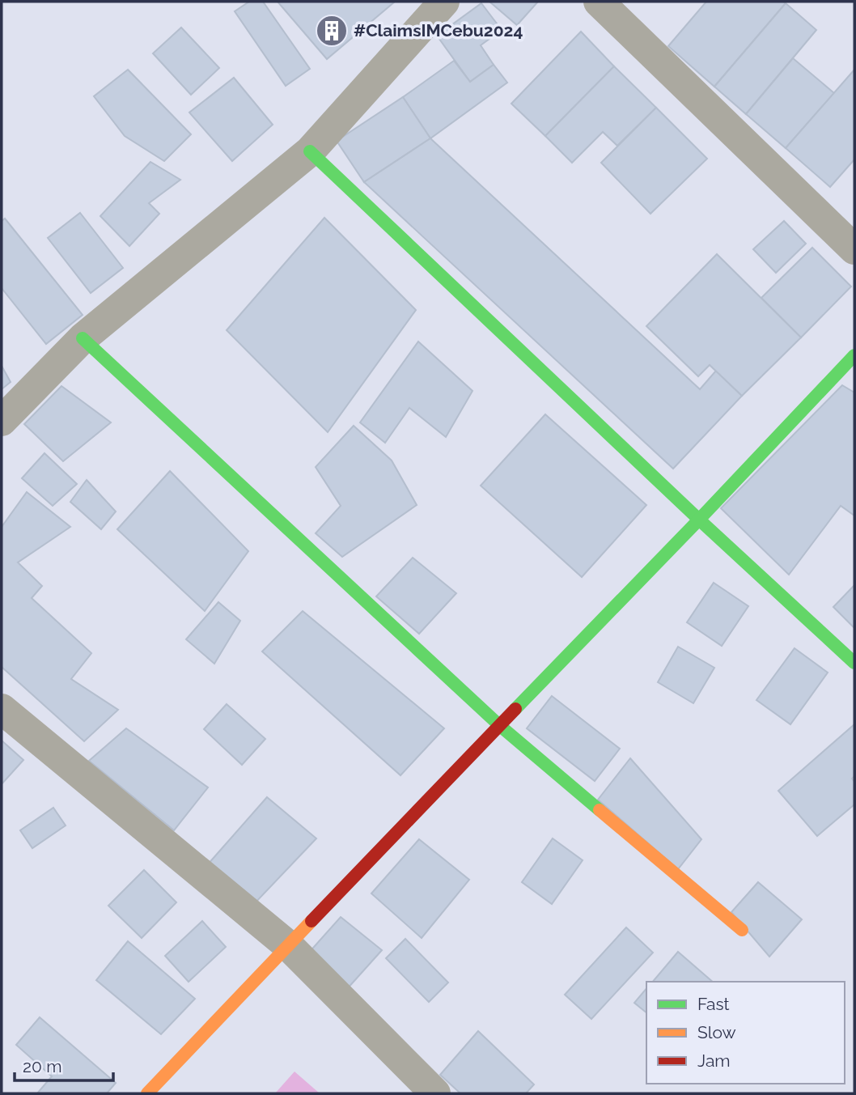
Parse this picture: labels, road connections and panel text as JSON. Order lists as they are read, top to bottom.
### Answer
{
  "places": {
    "building": ["#ClaimsIMCebu2024"]
  },
  "legend": ["Fast", "Slow", "Jam"],
  "scale_bar": "20 m"
}
